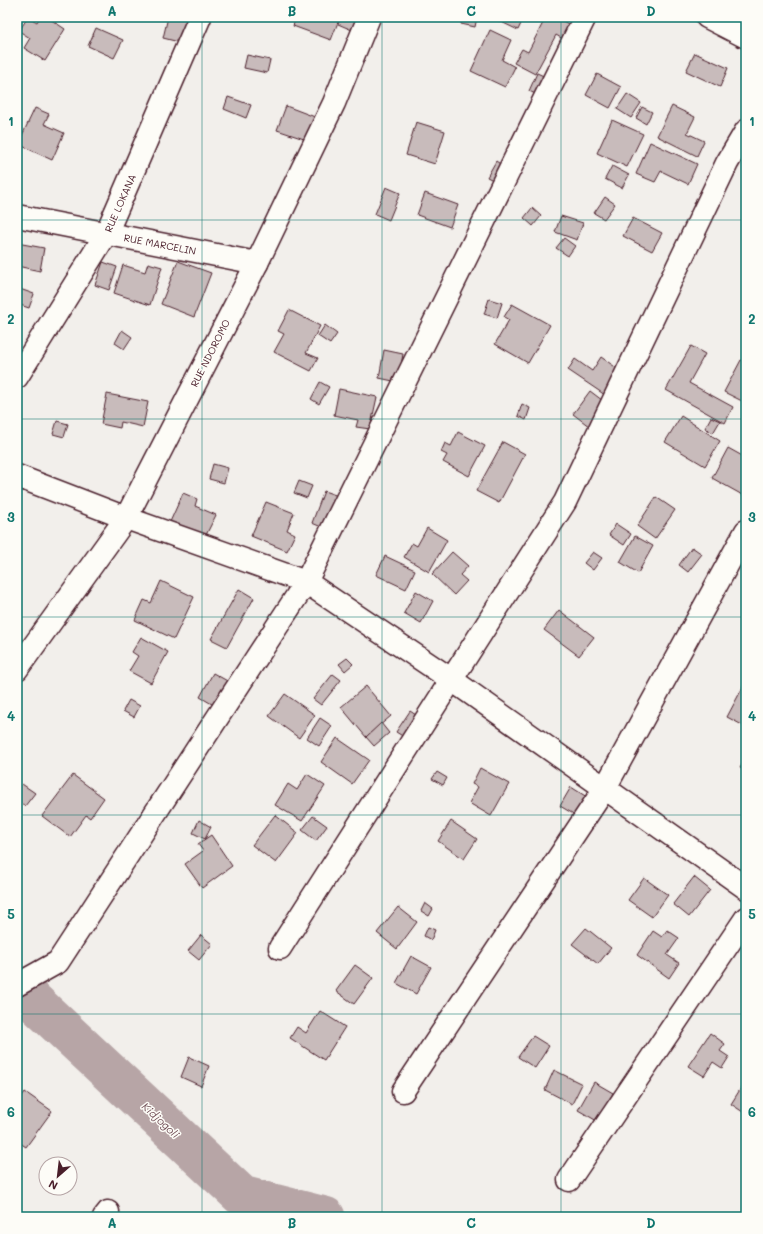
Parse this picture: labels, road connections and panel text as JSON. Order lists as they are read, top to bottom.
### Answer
{
  "streets": {
    "street": ["RUE LOKANA", "RUE MARCELIN", "RUE NDOROMO"]
  },
  "crossings": [
    ["RUE LOKANA", "RUE MARCELIN"],
    ["RUE MARCELIN", "RUE NDOROMO"]
  ],
  "water": ["Kidjogoli"],
  "north": "bottom left",
  "grid": {
    "columns": [
      "A",
      "B",
      "C",
      "D"
    ],
    "rows": [
      "1",
      "2",
      "3",
      "4",
      "5",
      "6"
    ]
  }
}
